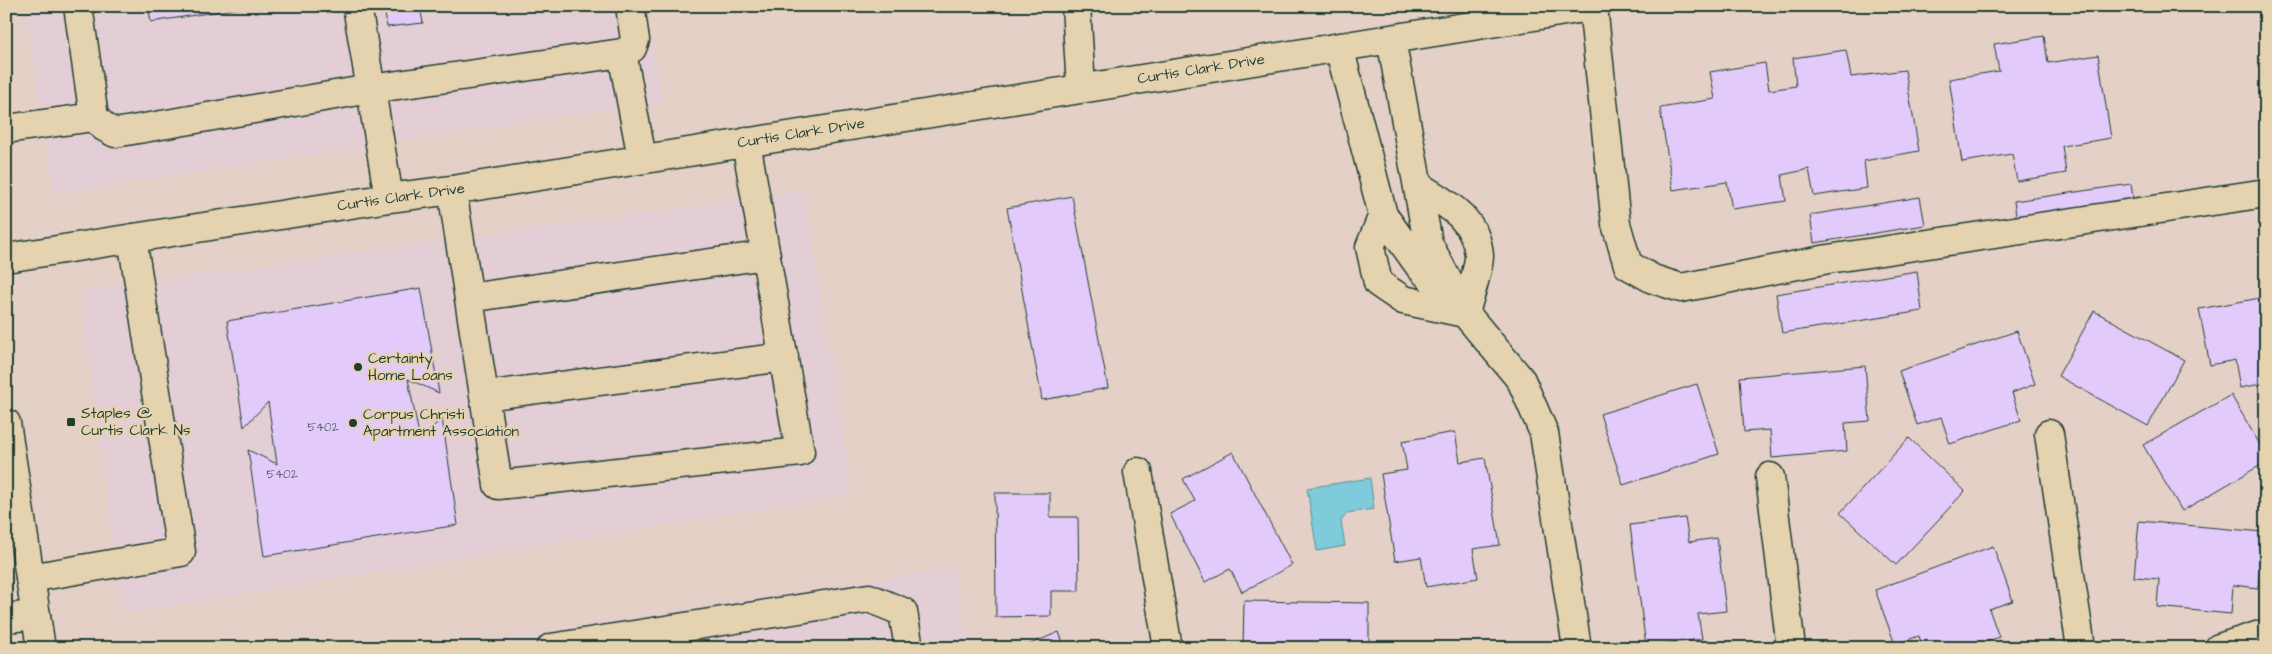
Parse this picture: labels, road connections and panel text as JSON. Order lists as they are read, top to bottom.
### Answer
{
  "streets": {
    "street": ["Curtis Clark Drive"]
  },
  "places": {
    "other": ["Certainty Home Loans", "Corpus Christi Apartment Association"],
    "transit": ["Staples @ Curtis Clark Ns"]
  },
  "house_numbers": ["5402", "5402"]
}
